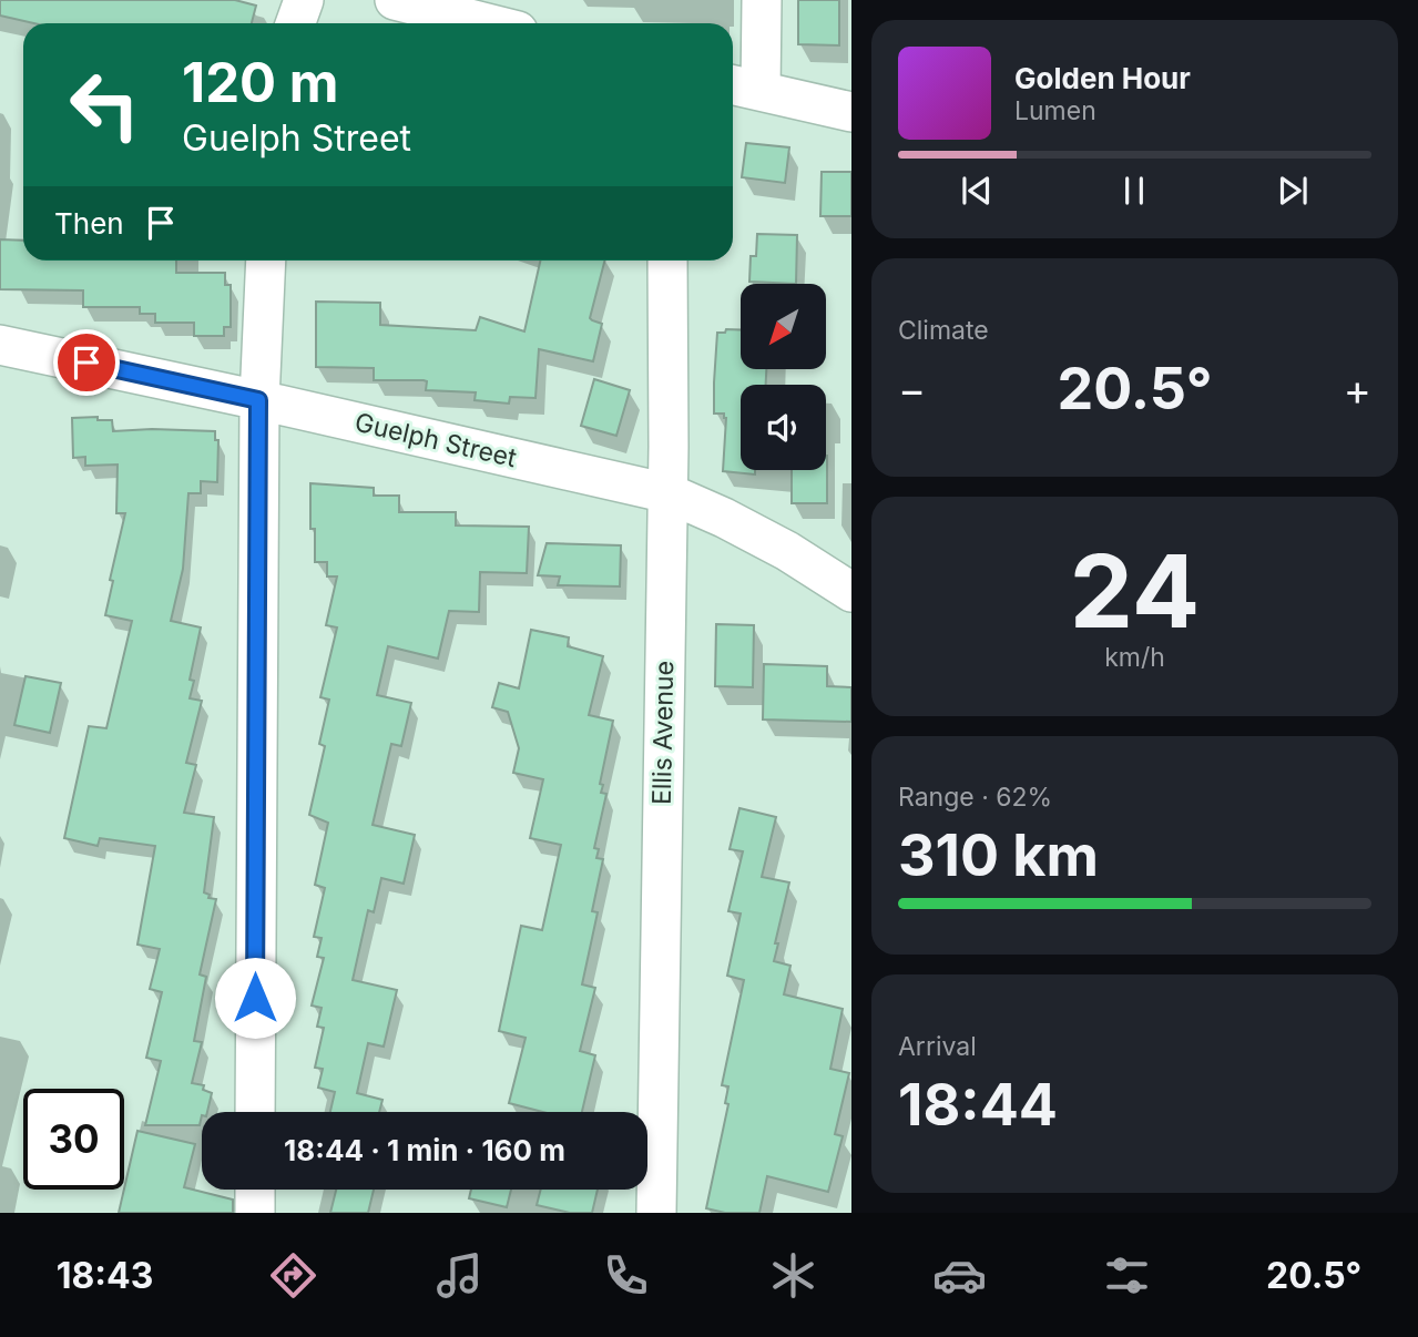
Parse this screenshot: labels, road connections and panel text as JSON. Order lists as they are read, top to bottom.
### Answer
{
  "streets": {
    "street": ["Guelph Street", "Ellis Avenue"]
  },
  "crossings": [
    ["Guelph Street", "Ellis Avenue"]
  ],
  "north": "bottom left",
  "page": {
    "turn": ["120 m", "Guelph Street"],
    "song": ["Golden Hour", "Lumen"],
    "then": "Then",
    "tile": [
      "Climate",
      ["24", "km/h"],
      ["Range · 62%", "310 km"],
      ["Arrival", "18:44"]
    ],
    "heat": ["−", "20.5°", "+"],
    "limit": "30",
    "trip": "18:44 · 1 min · 160 m",
    "tabs": ["18:43", "20.5°"]
  }
}
